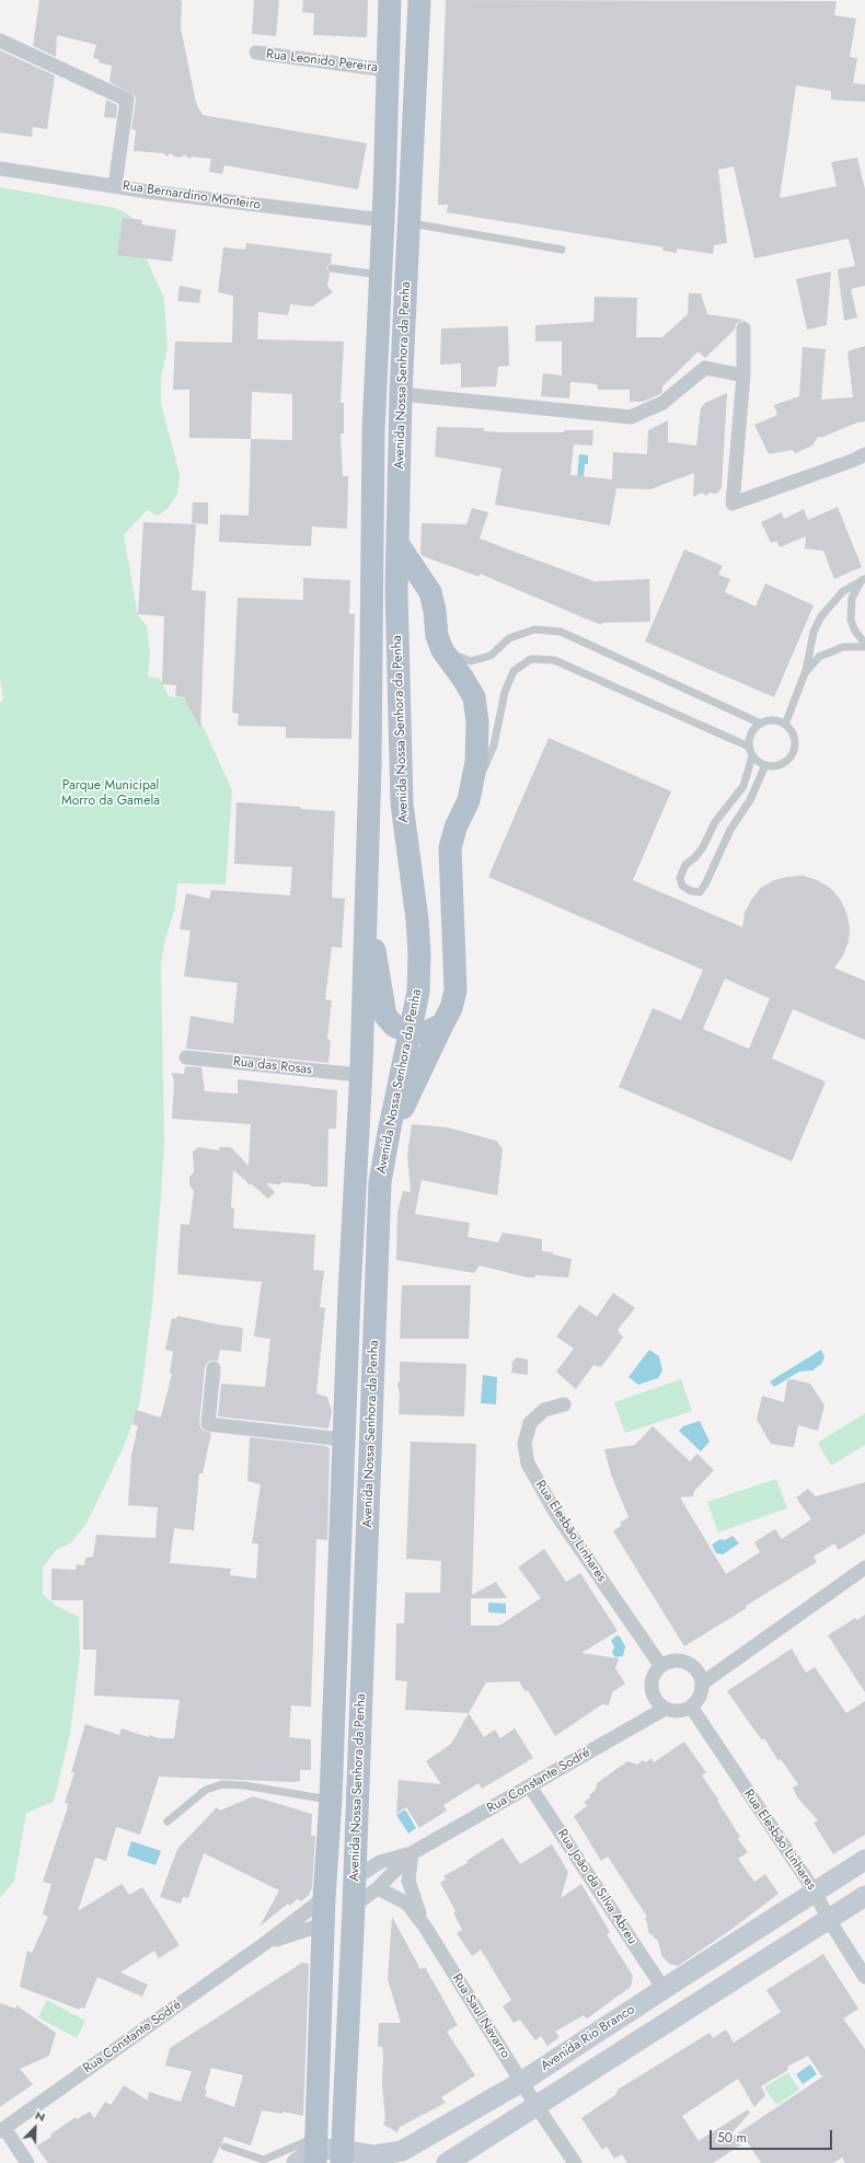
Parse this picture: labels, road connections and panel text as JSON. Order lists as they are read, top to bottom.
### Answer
{
  "streets": {
    "main road": ["Avenida Nossa Senhora da Penha"],
    "street": [
      "Rua Leonido Pereira",
      "Rua Bernardino Monteiro",
      "Rua das Rosas",
      "Rua Elesbão Linhares",
      "Rua Constante Sodré",
      "Rua João da Silva Abreu",
      "Rua Saul Navarro",
      "Avenida Rio Branco"
    ]
  },
  "crossings": [
    ["Rua Leonido Pereira", "Avenida Nossa Senhora da Penha"],
    ["Rua Bernardino Monteiro", "Avenida Nossa Senhora da Penha"],
    ["Avenida Nossa Senhora da Penha", "Rua das Rosas"],
    ["Avenida Nossa Senhora da Penha", "Rua Constante Sodré"],
    ["Avenida Nossa Senhora da Penha", "Avenida Rio Branco"],
    ["Rua Elesbão Linhares", "Rua Constante Sodré"],
    ["Rua Elesbão Linhares", "Avenida Rio Branco"],
    ["Rua Constante Sodré", "Rua João da Silva Abreu"],
    ["Rua Constante Sodré", "Rua Saul Navarro"],
    ["Rua João da Silva Abreu", "Avenida Rio Branco"],
    ["Rua Saul Navarro", "Avenida Rio Branco"]
  ],
  "parks": ["Parque Municipal Morro da Gamela"],
  "scale_bar": "50 m",
  "north": "top right"
}
